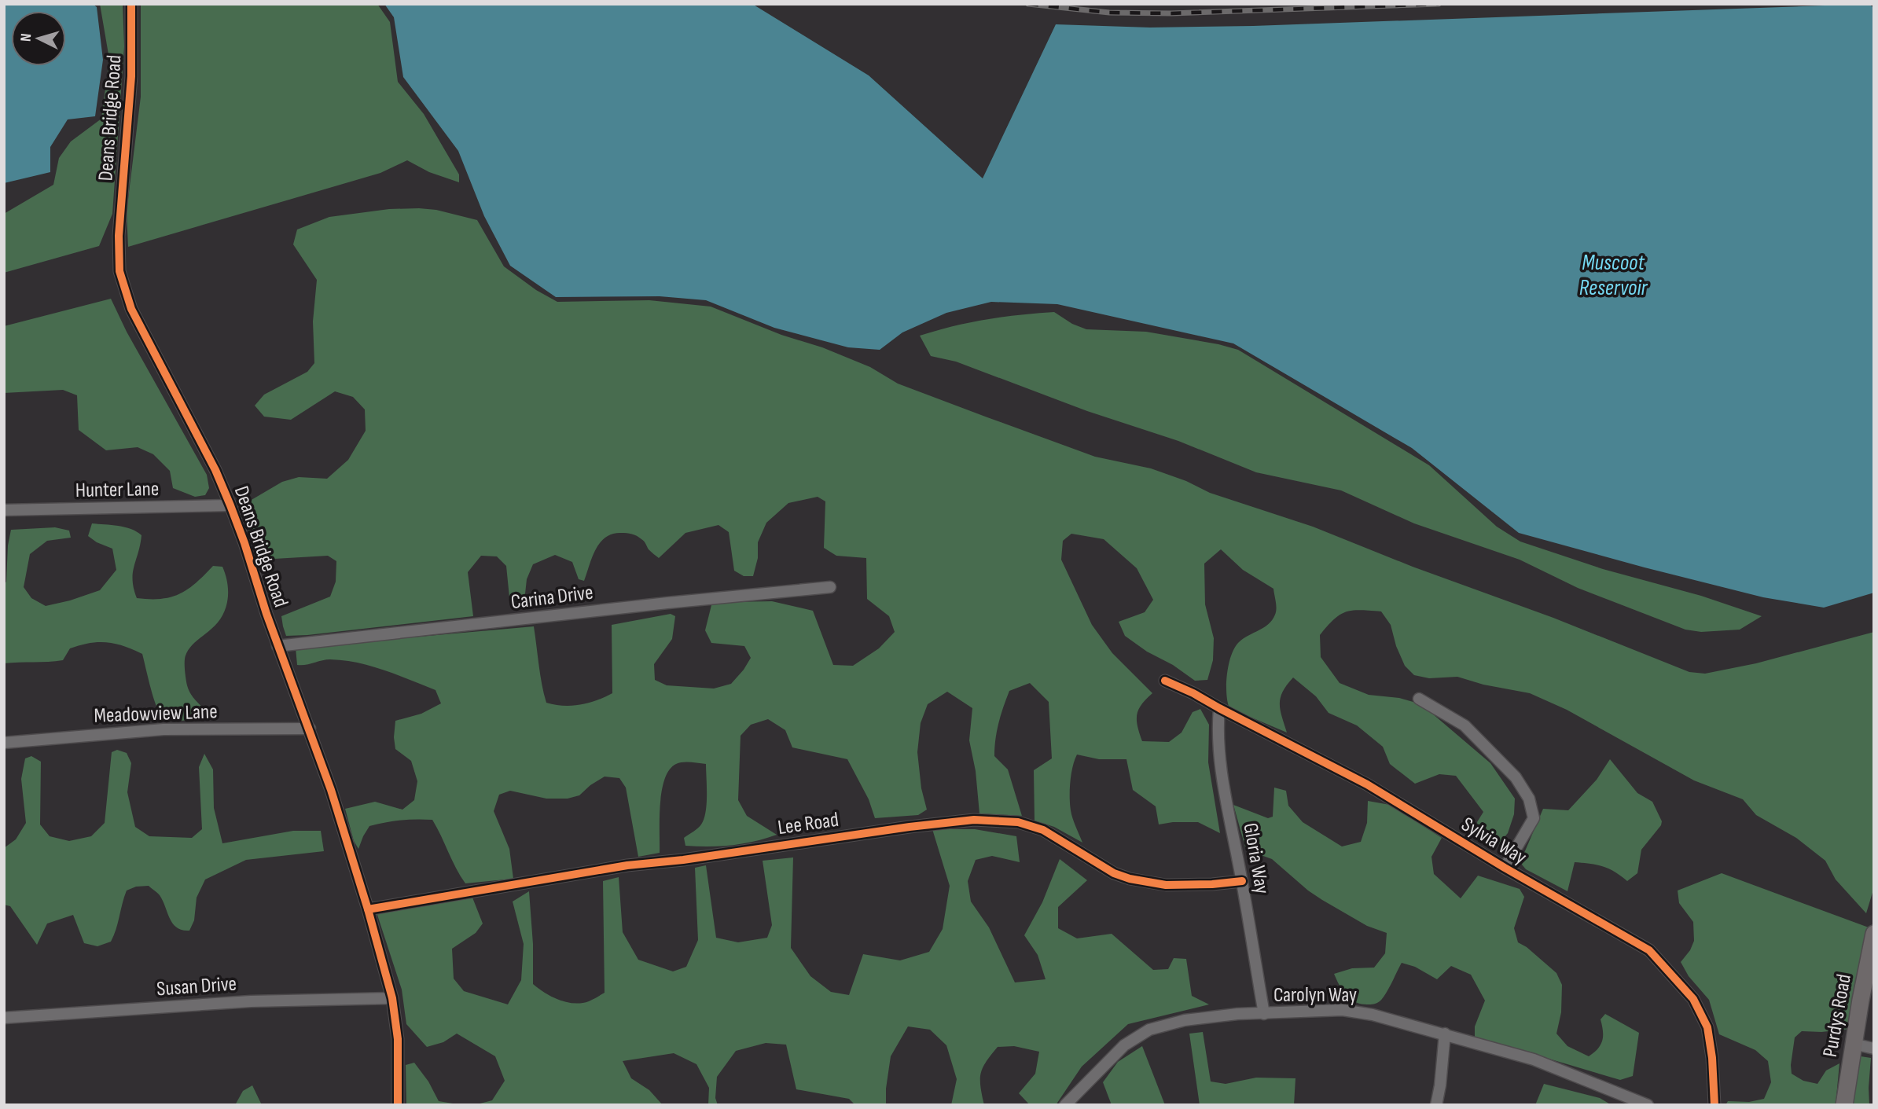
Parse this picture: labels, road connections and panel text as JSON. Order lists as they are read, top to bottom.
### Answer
{
  "streets": {
    "main road": ["Purdys Road"],
    "street": [
      "Deans Bridge Road",
      "Hunter Lane",
      "Carina Drive",
      "Meadowview Lane",
      "Lee Road",
      "Sylvia Way",
      "Gloria Way",
      "Susan Drive",
      "Carolyn Way"
    ]
  },
  "crossings": [
    ["Deans Bridge Road", "Hunter Lane"],
    ["Deans Bridge Road", "Carina Drive"],
    ["Deans Bridge Road", "Meadowview Lane"],
    ["Deans Bridge Road", "Lee Road"],
    ["Deans Bridge Road", "Susan Drive"],
    ["Lee Road", "Gloria Way"],
    ["Sylvia Way", "Gloria Way"],
    ["Gloria Way", "Carolyn Way"]
  ],
  "water": ["Muscoot Reservoir"],
  "north": "left"
}
